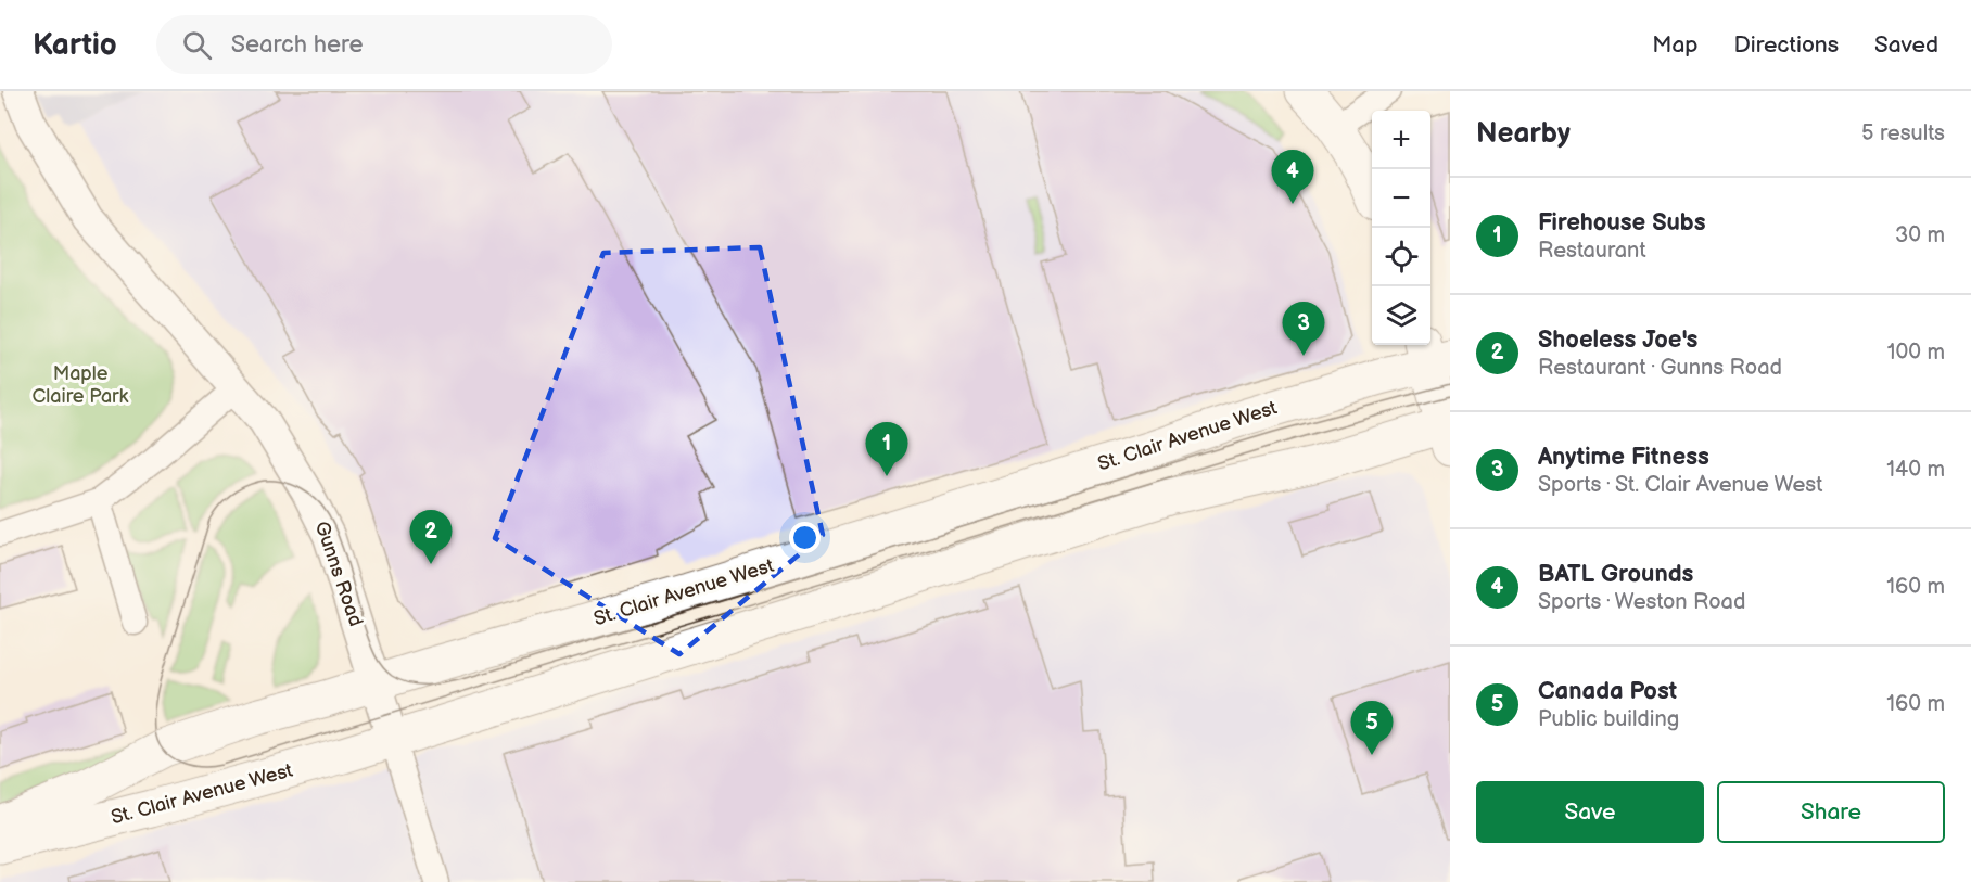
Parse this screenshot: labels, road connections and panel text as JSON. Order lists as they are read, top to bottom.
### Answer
{
  "streets": {
    "main road": ["St. Clair Avenue West"],
    "street": ["Gunns Road"]
  },
  "crossings": [
    ["St. Clair Avenue West", "Gunns Road"]
  ],
  "parks": ["Maple Claire Park"],
  "page": {
    "header": "Kartio",
    "search": "Search here",
    "nav": ["Map", "Directions", "Saved"],
    "heading": ["Nearby", "5 results"],
    "map_buttons": ["+", "−"],
    "pins": [
      "4",
      "3",
      "1",
      "2",
      "5"
    ],
    "list": [
      {
        "mark": "1",
        "name": "Firehouse Subs",
        "note": "Restaurant",
        "value": "30 m"
      },
      {
        "mark": "2",
        "name": "Shoeless Joe's",
        "note": "Restaurant · Gunns Road",
        "value": "100 m"
      },
      {
        "mark": "3",
        "name": "Anytime Fitness",
        "note": "Sports · St. Clair Avenue West",
        "value": "140 m"
      },
      {
        "mark": "4",
        "name": "BATL Grounds",
        "note": "Sports · Weston Road",
        "value": "160 m"
      },
      {
        "mark": "5",
        "name": "Canada Post",
        "note": "Public building",
        "value": "160 m"
      }
    ],
    "buttons": ["Save", "Share"]
  }
}
